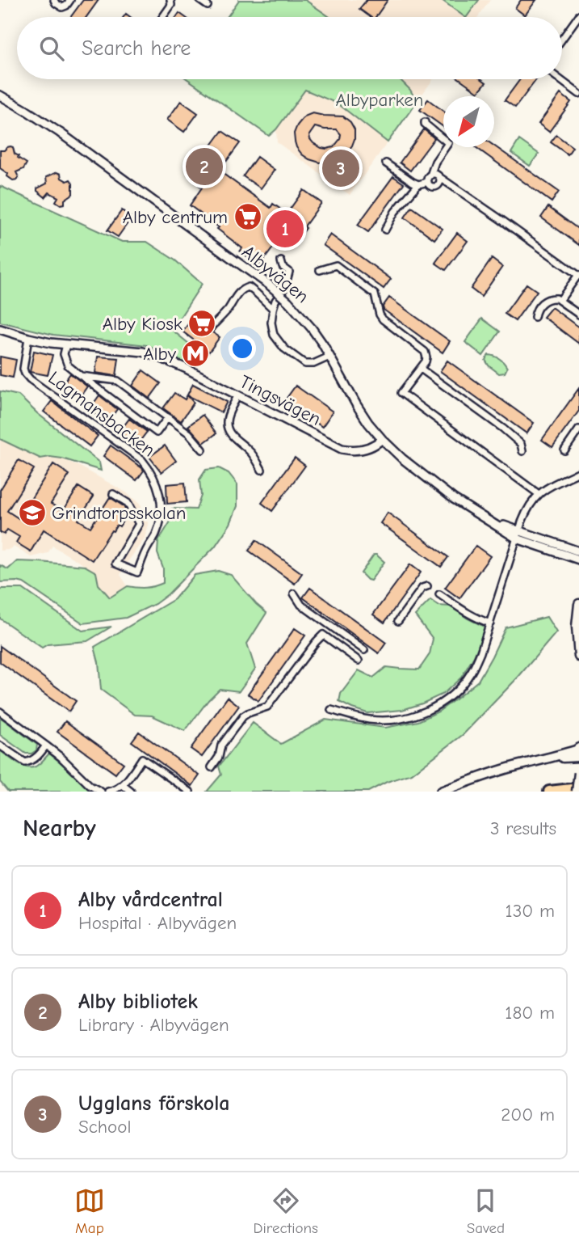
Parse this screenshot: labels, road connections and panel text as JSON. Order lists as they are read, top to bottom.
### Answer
{
  "streets": {
    "street": ["Albyvägen", "Tingsvägen", "Lagmansbacken"]
  },
  "crossings": [
    ["Albyvägen", "Tingsvägen"],
    ["Tingsvägen", "Lagmansbacken"]
  ],
  "parks": ["Albyparken"],
  "places": {
    "supermarket": ["Alby centrum", "Alby Kiosk"],
    "metro station": ["Alby"],
    "school or university": ["Grindtorpsskolan"]
  },
  "north": "bottom left",
  "page": {
    "search": "Search here",
    "pins": ["2", "3", "1"],
    "heading": ["Nearby", "3 results"],
    "list": [
      {
        "mark": "1",
        "name": "Alby vårdcentral",
        "note": "Hospital · Albyvägen",
        "value": "130 m"
      },
      {
        "mark": "2",
        "name": "Alby bibliotek",
        "note": "Library · Albyvägen",
        "value": "180 m"
      },
      {
        "mark": "3",
        "name": "Ugglans förskola",
        "note": "School",
        "value": "200 m"
      }
    ],
    "nav": ["Map", "Directions", "Saved"]
  }
}
